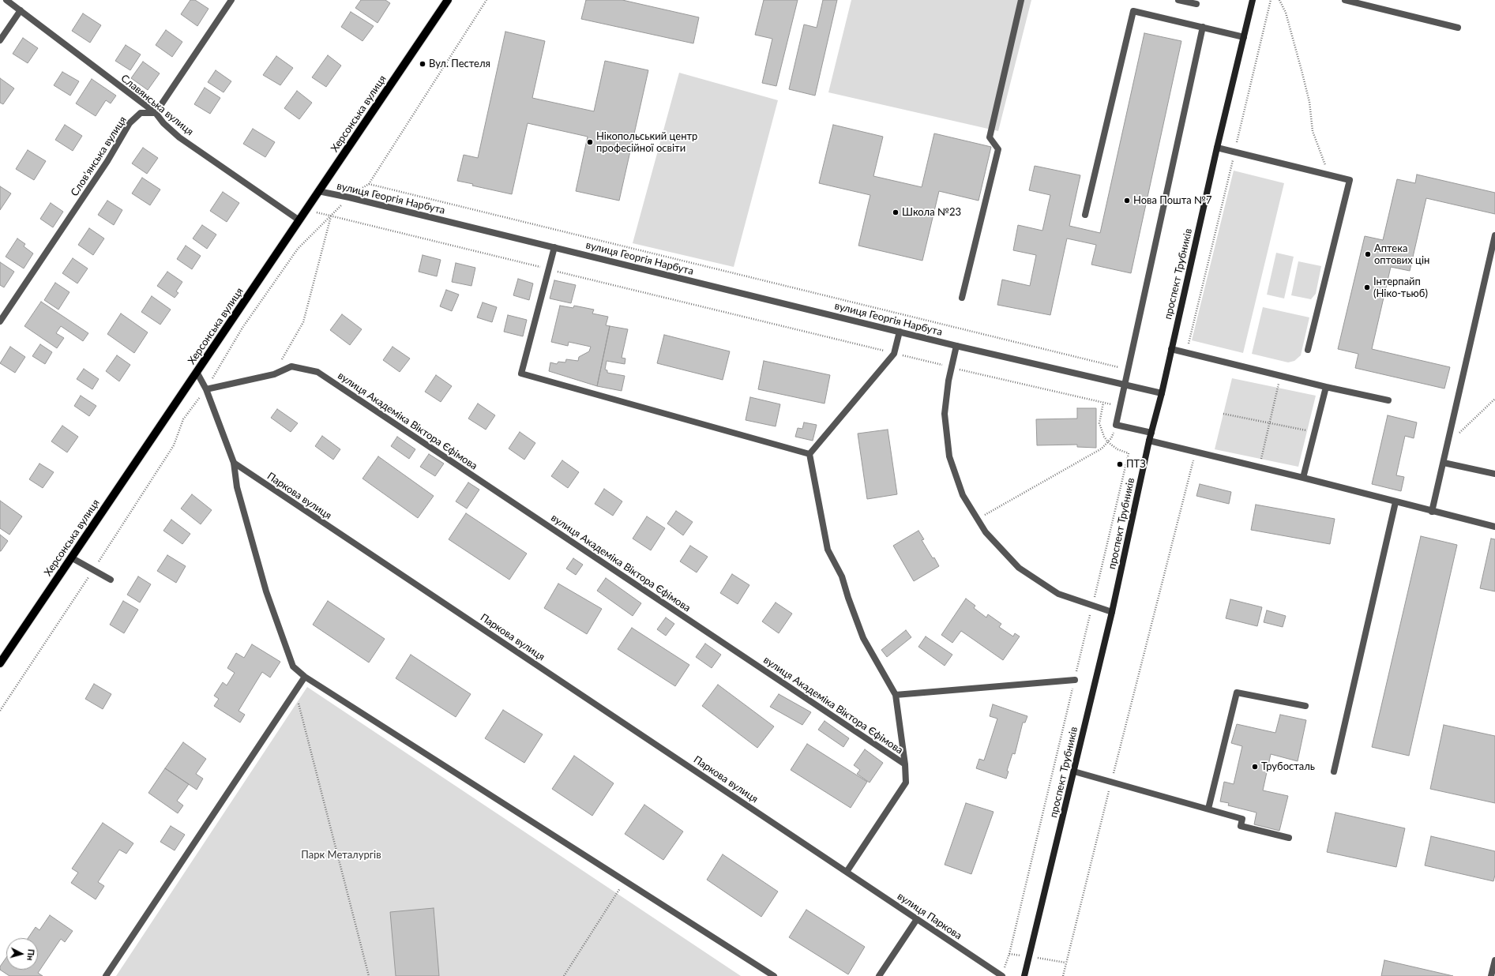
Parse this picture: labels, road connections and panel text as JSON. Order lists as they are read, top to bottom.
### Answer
{
  "streets": {
    "main road": ["Херсонська вулиця", "проспект Трубників"],
    "street": [
      "Славянська вулиця",
      "Словʼянська вулиця",
      "вулиця Георгія Нарбута",
      "вулиця Академіка Віктора Єфімова",
      "Паркова вулиця",
      "вулиця Паркова"
    ]
  },
  "crossings": [
    ["Славянська вулиця", "Херсонська вулиця"],
    ["Славянська вулиця", "Словʼянська вулиця"],
    ["Херсонська вулиця", "вулиця Георгія Нарбута"],
    ["вулиця Георгія Нарбута", "проспект Трубників"],
    ["вулиця Академіка Віктора Єфімова", "Паркова вулиця"],
    ["вулиця Академіка Віктора Єфімова", "вулиця Паркова"],
    ["Паркова вулиця", "вулиця Паркова"]
  ],
  "parks": ["Парк Металургів"],
  "places": [
    "Вул. Пестеля",
    "Нікопольський центр професійної освіти",
    "Нова Пошта №7",
    "Школа №23",
    "Аптека оптових цін",
    "Інтерпайп (Ніко-тьюб)",
    "ПТЗ",
    "Трубосталь"
  ],
  "north": "right"
}
